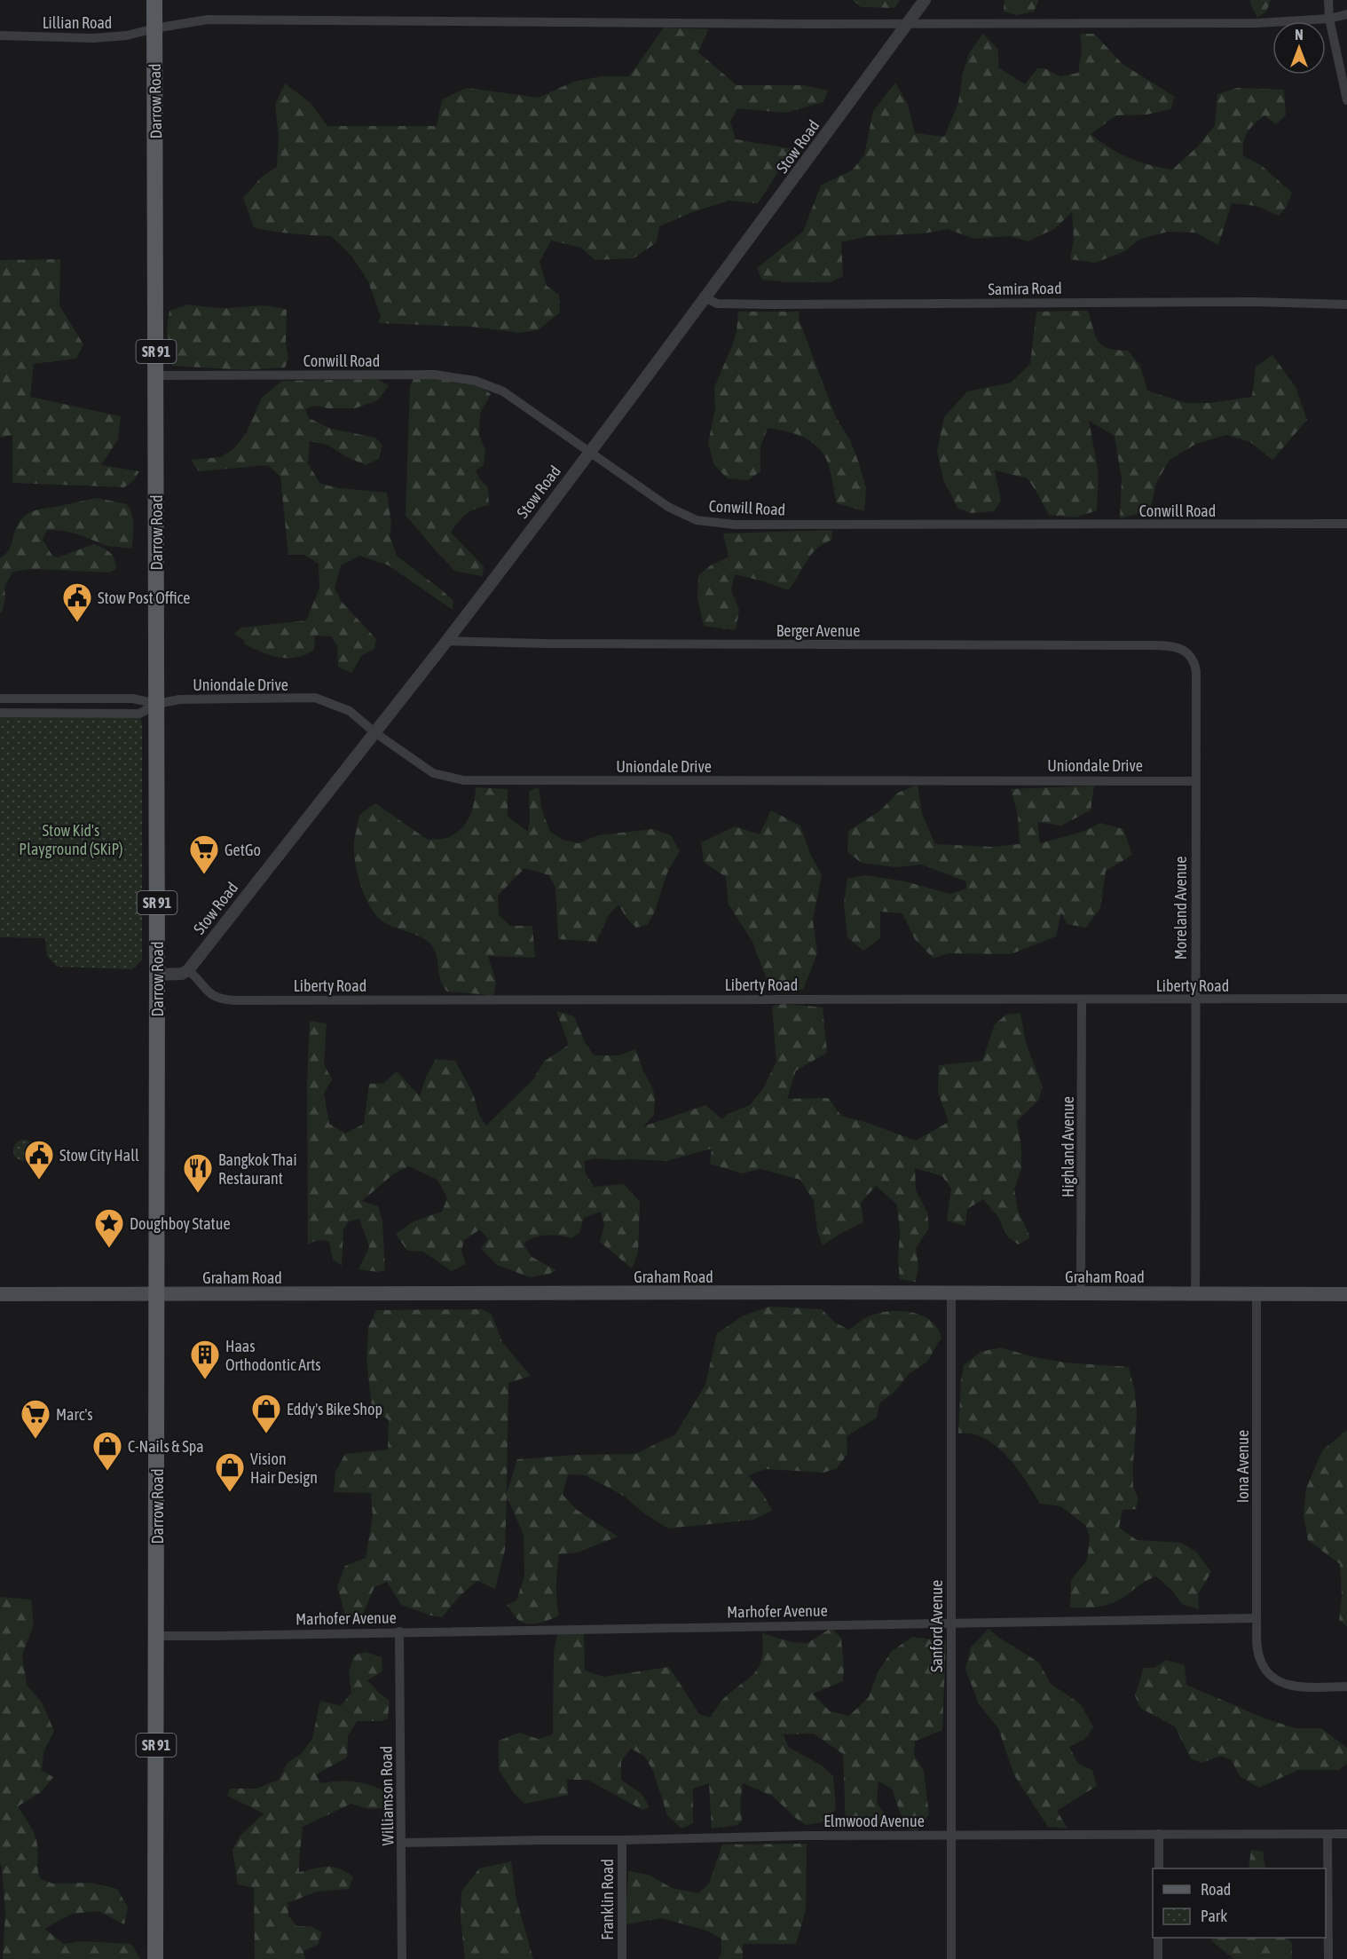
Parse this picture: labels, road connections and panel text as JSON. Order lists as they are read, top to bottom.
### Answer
{
  "streets": {
    "main road": ["Darrow Road", "SR 91", "Graham Road"],
    "street": [
      "Lillian Road",
      "Stow Road",
      "Samira Road",
      "Conwill Road",
      "Berger Avenue",
      "Uniondale Drive",
      "Moreland Avenue",
      "Liberty Road",
      "Highland Avenue",
      "Iona Avenue",
      "Marhofer Avenue",
      "Sanford Avenue",
      "Williamson Road",
      "Elmwood Avenue",
      "Franklin Road"
    ]
  },
  "crossings": [
    ["Lillian Road", "Darrow Road"],
    ["Lillian Road", "Stow Road"],
    ["Darrow Road", "Conwill Road"],
    ["Darrow Road", "Uniondale Drive"],
    ["Darrow Road", "Graham Road"],
    ["Darrow Road", "Marhofer Avenue"],
    ["Stow Road", "Samira Road"],
    ["Stow Road", "Conwill Road"],
    ["Stow Road", "Berger Avenue"],
    ["Stow Road", "Uniondale Drive"],
    ["Stow Road", "Liberty Road"],
    ["Berger Avenue", "Moreland Avenue"],
    ["Uniondale Drive", "Moreland Avenue"],
    ["Moreland Avenue", "Liberty Road"],
    ["Moreland Avenue", "Graham Road"],
    ["Liberty Road", "Highland Avenue"],
    ["Highland Avenue", "Graham Road"],
    ["Graham Road", "Iona Avenue"],
    ["Graham Road", "Sanford Avenue"],
    ["Iona Avenue", "Marhofer Avenue"],
    ["Marhofer Avenue", "Sanford Avenue"],
    ["Marhofer Avenue", "Williamson Road"],
    ["Sanford Avenue", "Elmwood Avenue"],
    ["Williamson Road", "Elmwood Avenue"],
    ["Elmwood Avenue", "Franklin Road"]
  ],
  "parks": ["Stow Kid's Playground (SKiP)"],
  "places": {
    "public building": ["Stow Post Office", "Stow City Hall"],
    "supermarket": ["GetGo", "Marc's"],
    "restaurant": ["Bangkok Thai Restaurant"],
    "place": ["Doughboy Statue"],
    "building": ["Haas Orthodontic Arts"],
    "shop": ["Eddy's Bike Shop", "C-Nails & Spa", "Vision Hair Design"]
  },
  "legend": ["Road", "Park"],
  "north": "top"
}
